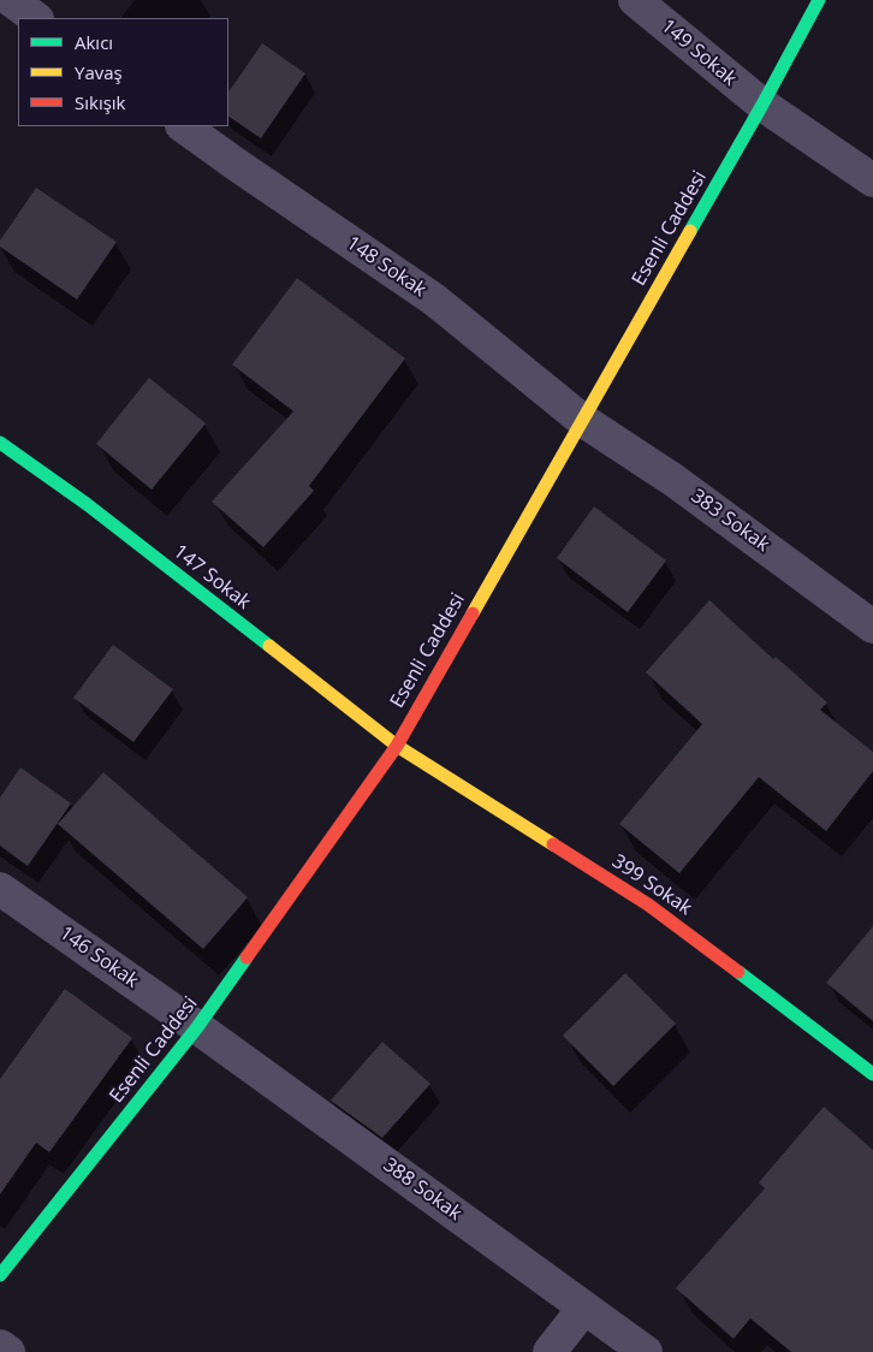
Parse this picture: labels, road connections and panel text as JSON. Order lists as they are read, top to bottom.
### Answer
{
  "streets": {
    "street": [
      "149 Sokak",
      "Esenli Caddesi",
      "148 Sokak",
      "383 Sokak",
      "147 Sokak",
      "399 Sokak",
      "146 Sokak",
      "388 Sokak"
    ]
  },
  "crossings": [
    ["149 Sokak", "Esenli Caddesi"],
    ["Esenli Caddesi", "148 Sokak"],
    ["Esenli Caddesi", "383 Sokak"],
    ["Esenli Caddesi", "147 Sokak"],
    ["Esenli Caddesi", "399 Sokak"],
    ["Esenli Caddesi", "146 Sokak"],
    ["Esenli Caddesi", "388 Sokak"],
    ["148 Sokak", "383 Sokak"],
    ["147 Sokak", "399 Sokak"],
    ["146 Sokak", "388 Sokak"]
  ],
  "legend": ["Akıcı", "Yavaş", "Sıkışık"]
}
